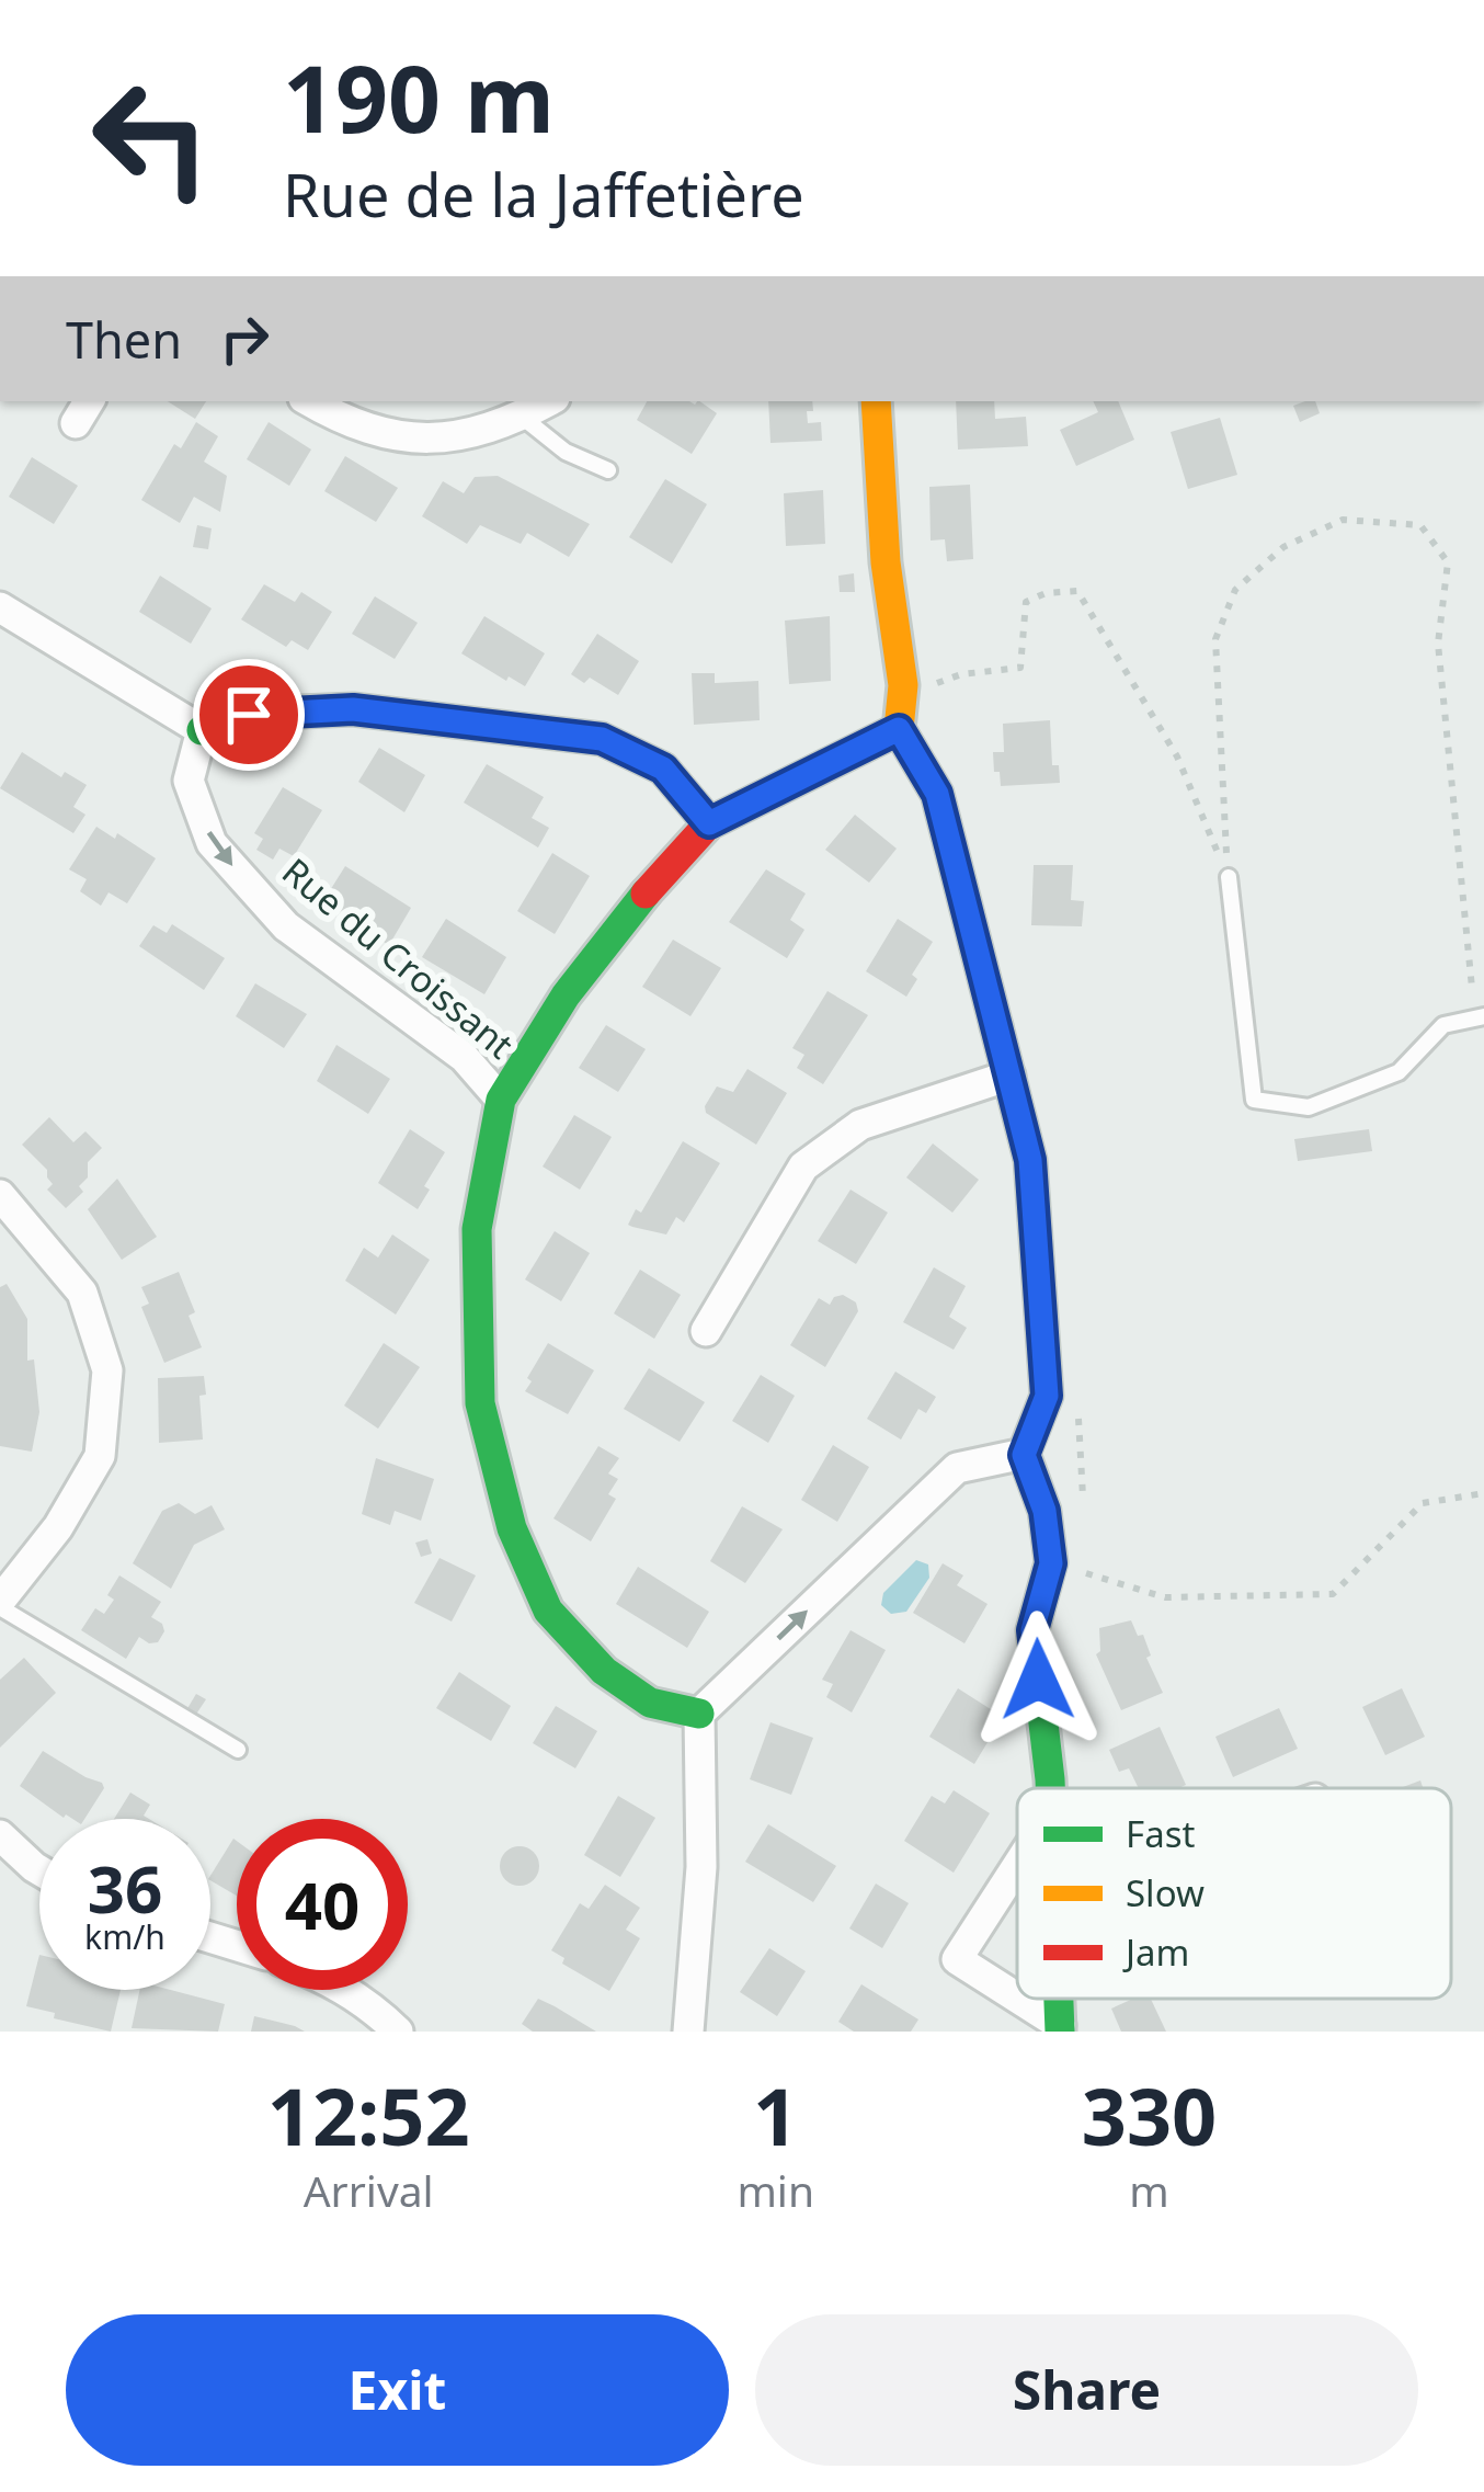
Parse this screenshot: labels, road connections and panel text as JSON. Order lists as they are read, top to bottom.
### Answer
{
  "streets": {
    "street": ["Rue du Croissant"]
  },
  "one_way": ["Rue du Croissant"],
  "legend": ["Fast", "Slow", "Jam"],
  "page": {
    "turn": ["190 m", "Rue de la Jaffetière"],
    "then": "Then",
    "speed": "36 km/h",
    "limit": "40",
    "eta": [
      "12:52",
      "Arrival",
      "1",
      "min",
      "330",
      "m"
    ],
    "buttons": ["Exit", "Share"]
  }
}
